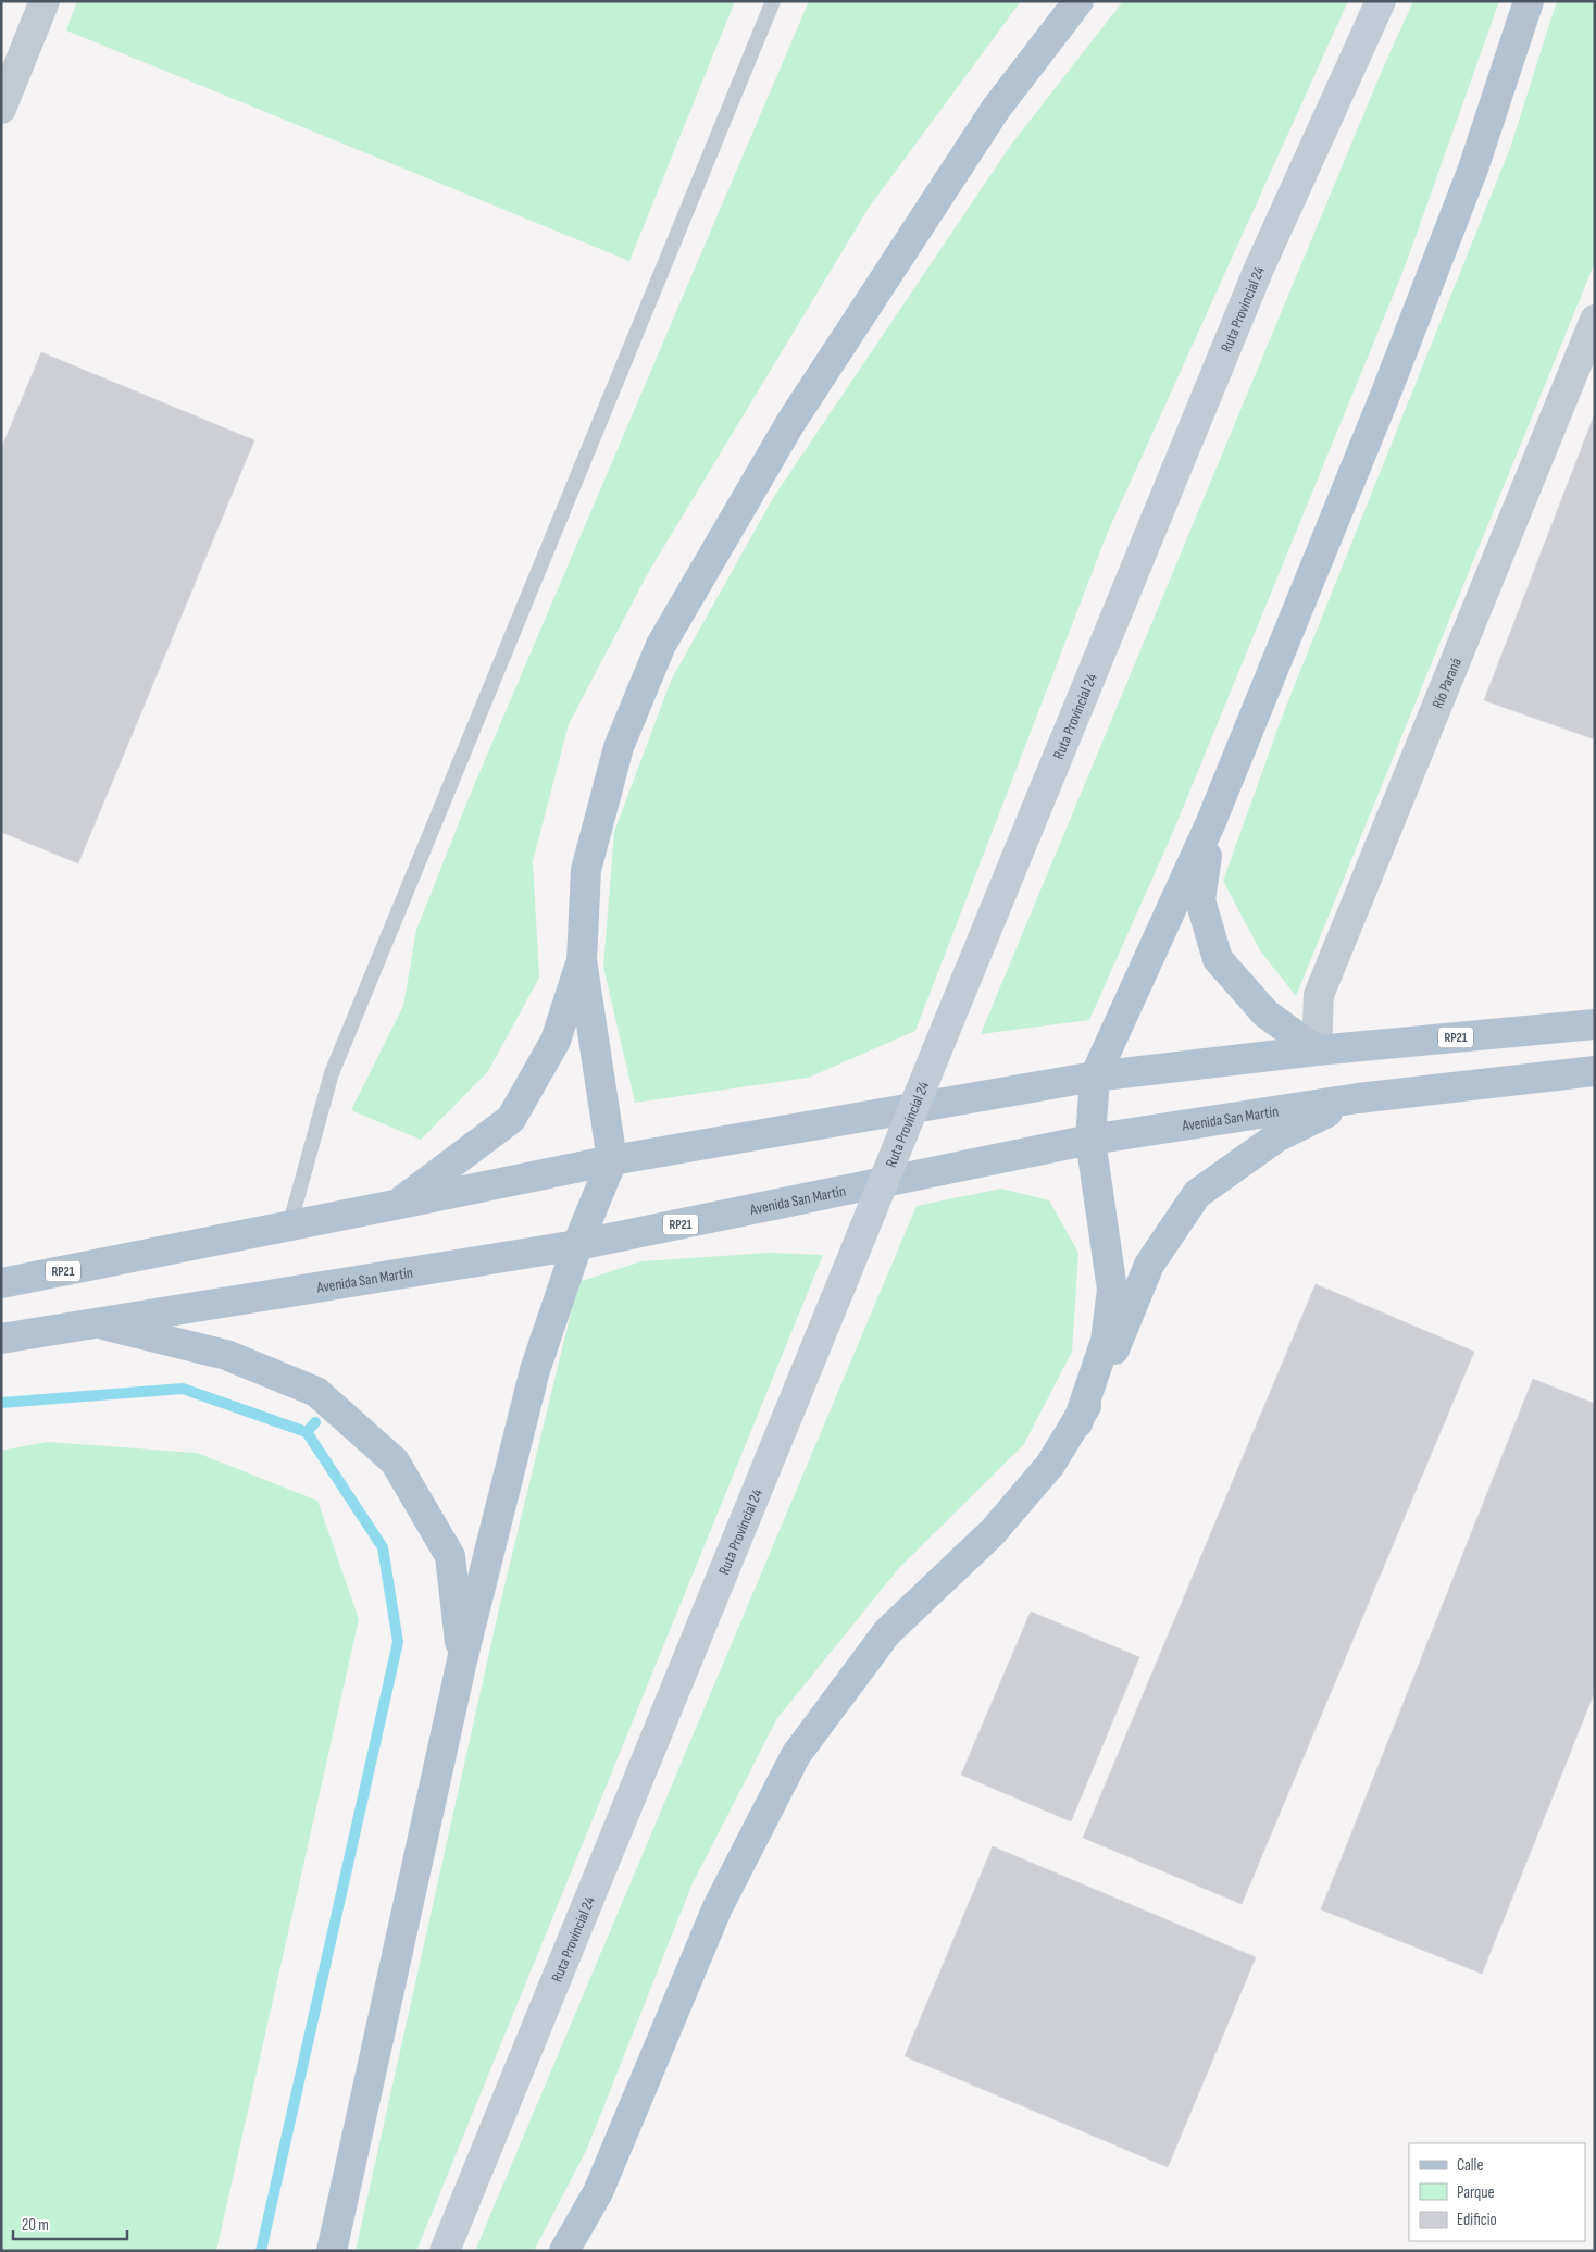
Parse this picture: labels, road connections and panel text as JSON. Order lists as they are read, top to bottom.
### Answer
{
  "streets": {
    "main road": ["Ruta Provincial 24", "RP21", "Avenida San Martín"],
    "street": ["Río Paraná"]
  },
  "crossings": [
    ["Río Paraná", "RP21"]
  ],
  "legend": ["Calle", "Parque", "Edificio"],
  "scale_bar": "20 m"
}
